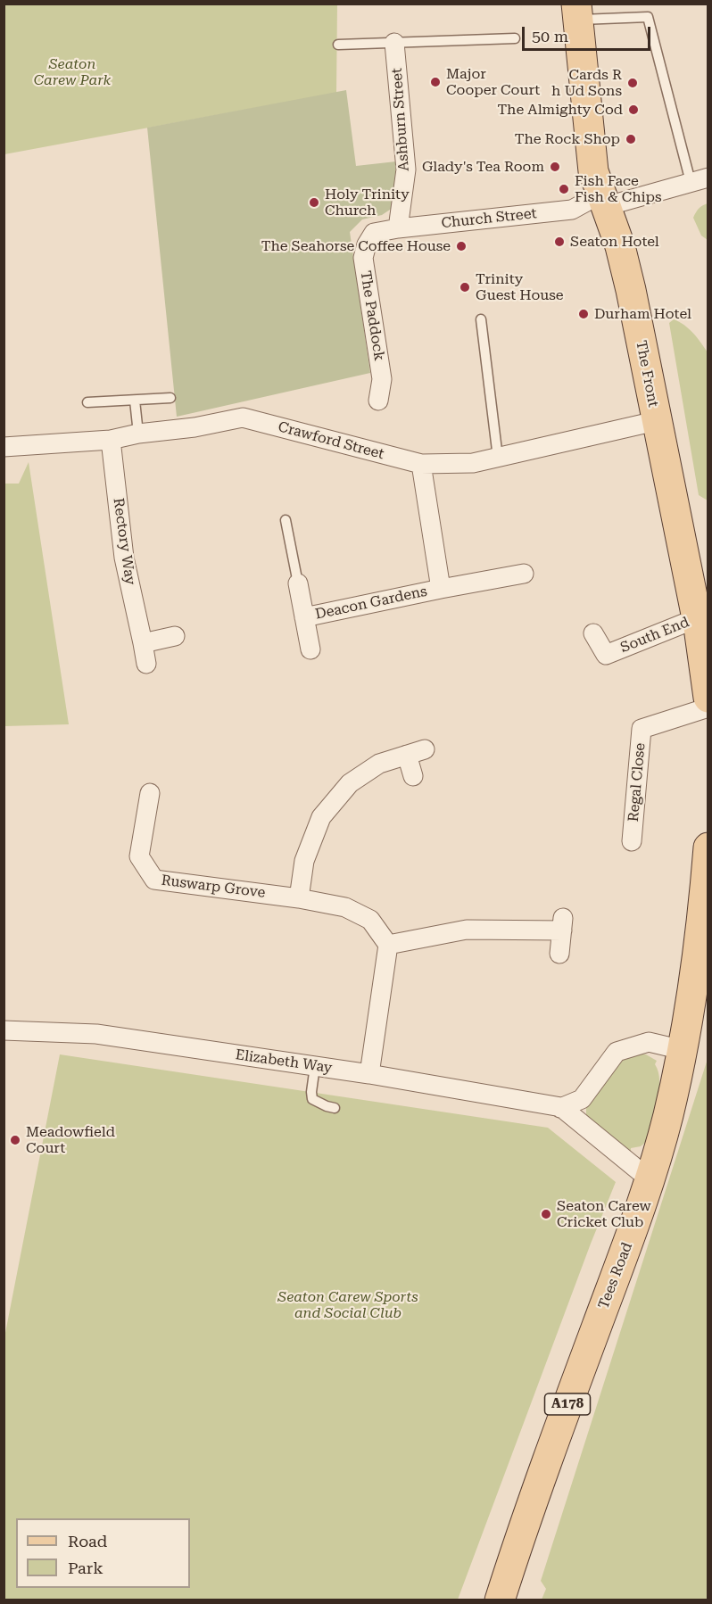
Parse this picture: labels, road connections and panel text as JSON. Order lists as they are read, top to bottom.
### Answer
{
  "streets": {
    "main road": ["The Front", "Tees Road", "A178"],
    "street": [
      "Ashburn Street",
      "Church Street",
      "The Paddock",
      "Crawford Street",
      "Rectory Way",
      "Deacon Gardens",
      "South End",
      "Regal Close",
      "Ruswarp Grove",
      "Elizabeth Way"
    ]
  },
  "crossings": [
    ["Ashburn Street", "Church Street"],
    ["Church Street", "The Paddock"],
    ["Church Street", "The Front"],
    ["The Front", "Crawford Street"],
    ["The Front", "South End"],
    ["Crawford Street", "Rectory Way"],
    ["Crawford Street", "Deacon Gardens"],
    ["Elizabeth Way", "Tees Road"]
  ],
  "parks": ["Seaton Carew Park", "Seaton Carew Sports and Social Club"],
  "places": [
    "Major Cooper Court",
    "Cards R h Ud Sons",
    "The Almighty Cod",
    "The Rock Shop",
    "Glady's Tea Room",
    "Fish Face Fish & Chips",
    "Holy Trinity Church",
    "Seaton Hotel",
    "The Seahorse Coffee House",
    "Trinity Guest House",
    "Durham Hotel",
    "Meadowfield Court",
    "Seaton Carew Cricket Club"
  ],
  "legend": ["Road", "Park"],
  "scale_bar": "50 m"
}
